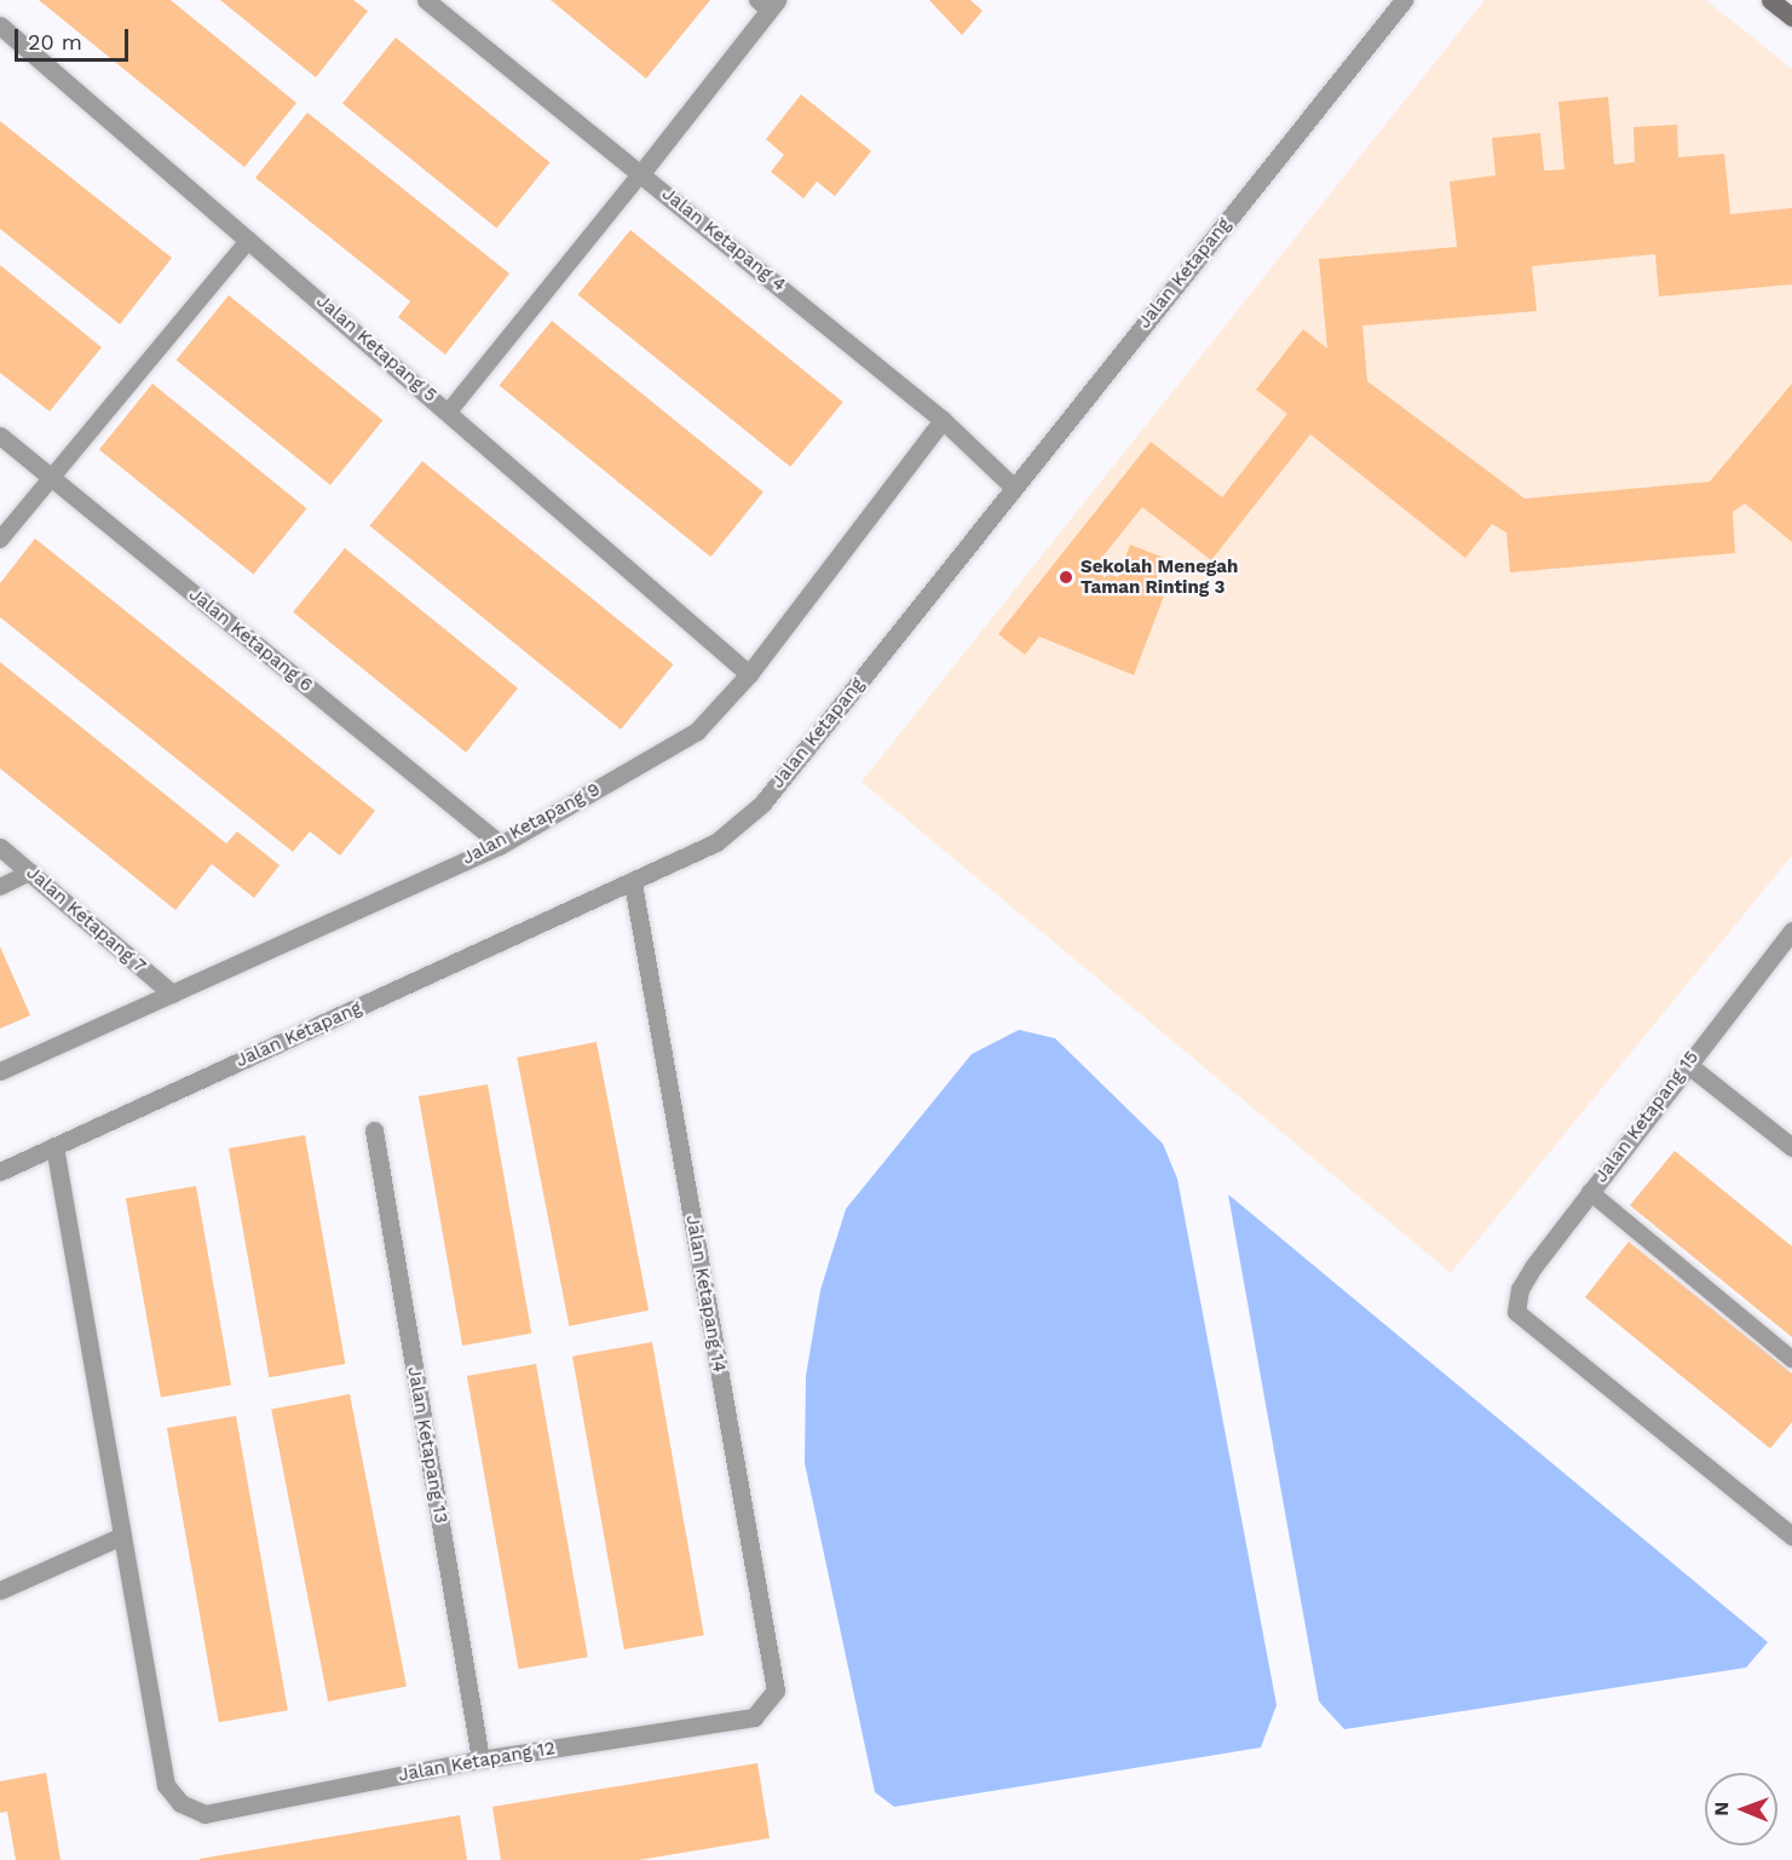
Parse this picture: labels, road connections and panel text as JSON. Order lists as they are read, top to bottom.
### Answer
{
  "streets": {
    "street": [
      "Jalan Ketapang 4",
      "Jalan Ketapang",
      "Jalan Ketapang 5",
      "Jalan Ketapang 6",
      "Jalan Ketapang 9",
      "Jalan Ketapang 7",
      "Jalan Ketapang 15",
      "Jalan Ketapang 14",
      "Jalan Ketapang 13",
      "Jalan Ketapang 12"
    ]
  },
  "crossings": [
    ["Jalan Ketapang 4", "Jalan Ketapang"],
    ["Jalan Ketapang 4", "Jalan Ketapang 9"],
    ["Jalan Ketapang", "Jalan Ketapang 14"],
    ["Jalan Ketapang 5", "Jalan Ketapang 9"],
    ["Jalan Ketapang 6", "Jalan Ketapang 9"],
    ["Jalan Ketapang 9", "Jalan Ketapang 7"],
    ["Jalan Ketapang 14", "Jalan Ketapang 12"],
    ["Jalan Ketapang 13", "Jalan Ketapang 12"]
  ],
  "places": ["Sekolah Menegah Taman Rinting 3"],
  "scale_bar": "20 m",
  "north": "left"
}
